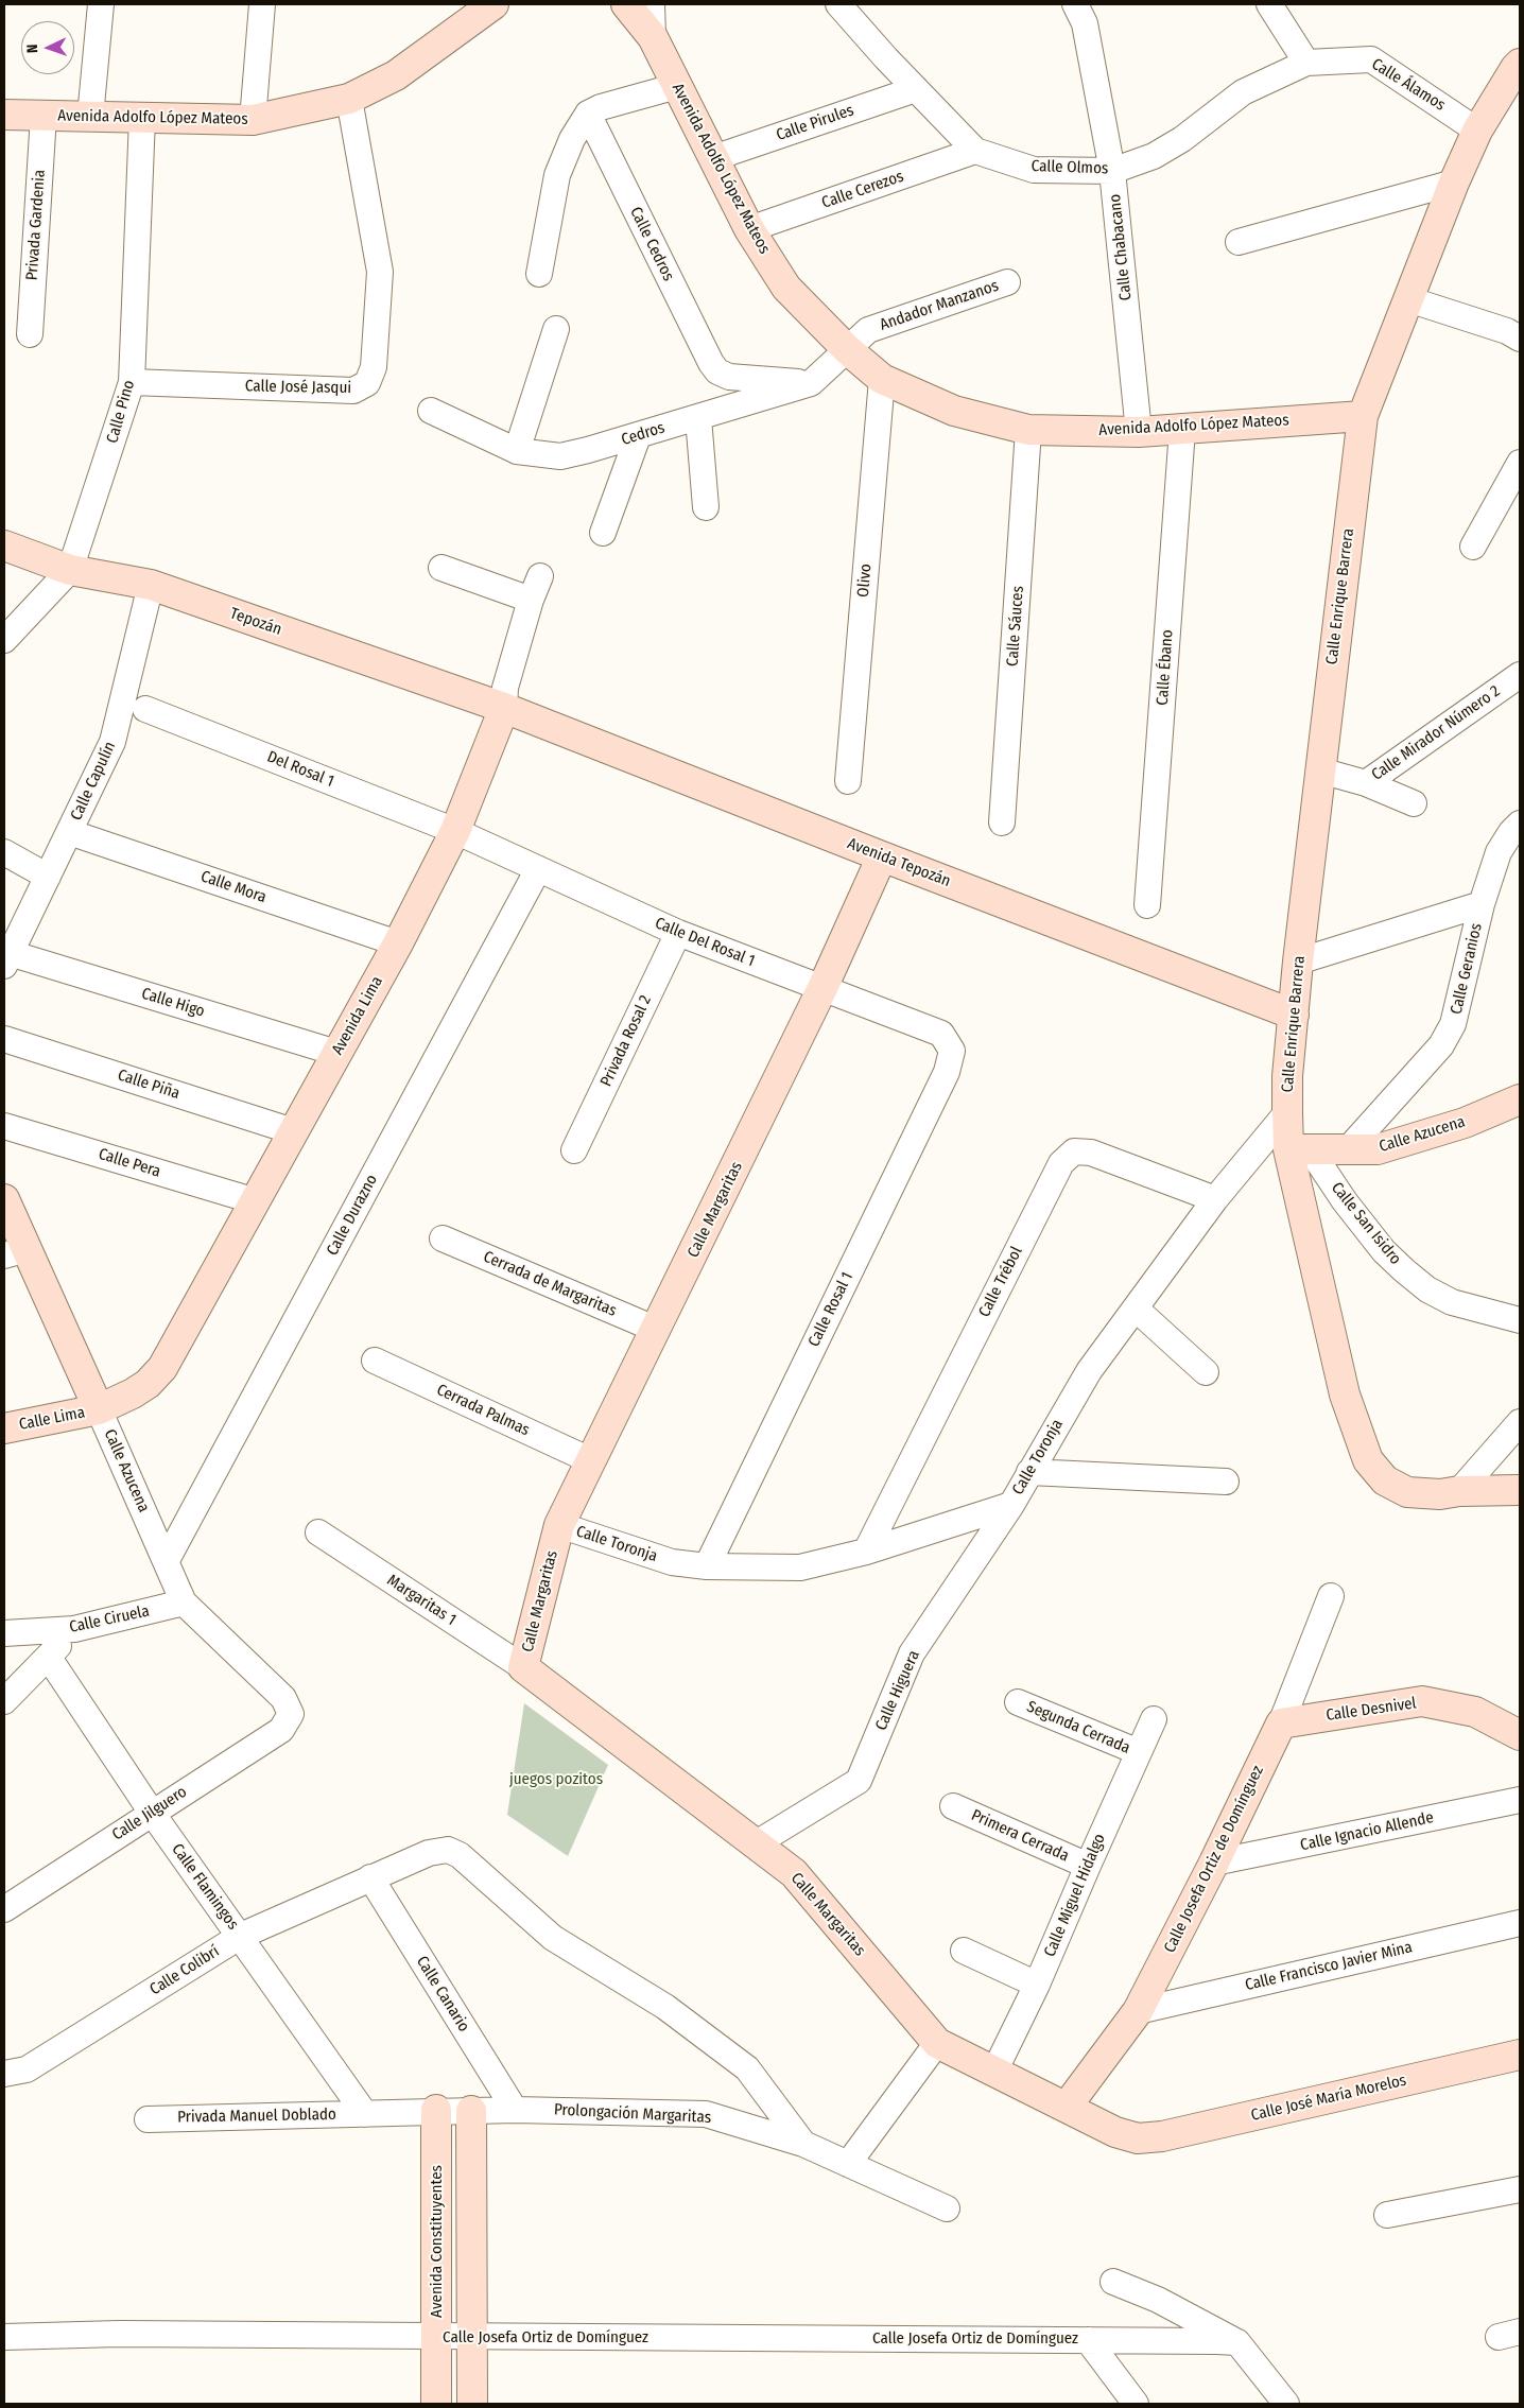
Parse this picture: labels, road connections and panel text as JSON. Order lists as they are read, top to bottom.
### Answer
{
  "streets": {
    "street": [
      "Calle Álamos",
      "Avenida Adolfo López Mateos",
      "Calle Pirules",
      "Calle Olmos",
      "Calle Cerezos",
      "Privada Gardenia",
      "Calle Cedros",
      "Calle Chabacano",
      "Andador Manzanos",
      "Calle José Jasqui",
      "Calle Pino",
      "Cedros",
      "Olivo",
      "Calle Enrique Barrera",
      "Tepozán",
      "Calle Sáuces",
      "Calle Ébano",
      "Calle Mirador Número 2",
      "Del Rosal 1",
      "Calle Capulín",
      "Avenida Tepozán",
      "Calle Mora",
      "Calle Del Rosal 1",
      "Calle Geranios",
      "Calle Higo",
      "Avenida Lima",
      "Privada Rosal 2",
      "Calle Piña",
      "Calle Azucena",
      "Calle Pera",
      "Calle Margaritas",
      "Calle Durazno",
      "Calle San Isidro",
      "Calle Trébol",
      "Cerrada de Margaritas",
      "Calle Rosal 1",
      "Cerrada Palmas",
      "Calle Lima",
      "Calle Toronja",
      "Margaritas 1",
      "Calle Ciruela",
      "Calle Higuera",
      "Calle Desnivel",
      "Segunda Cerrada",
      "Calle Jilguero",
      "Calle Ignacio Allende",
      "Primera Cerrada",
      "Calle Josefa Ortiz de Domínguez",
      "Calle Flamingos",
      "Calle Miguel Hidalgo",
      "Calle Francisco Javier Mina",
      "Calle Colibrí",
      "Calle Canario",
      "Calle José María Morelos",
      "Prolongación Margaritas",
      "Privada Manuel Doblado",
      "Avenida Constituyentes"
    ]
  },
  "crossings": [
    ["Calle Álamos", "Calle Olmos"],
    ["Avenida Adolfo López Mateos", "Calle Pirules"],
    ["Avenida Adolfo López Mateos", "Calle Cerezos"],
    ["Avenida Adolfo López Mateos", "Privada Gardenia"],
    ["Avenida Adolfo López Mateos", "Calle Chabacano"],
    ["Avenida Adolfo López Mateos", "Andador Manzanos"],
    ["Avenida Adolfo López Mateos", "Calle José Jasqui"],
    ["Avenida Adolfo López Mateos", "Calle Pino"],
    ["Avenida Adolfo López Mateos", "Cedros"],
    ["Avenida Adolfo López Mateos", "Olivo"],
    ["Avenida Adolfo López Mateos", "Calle Enrique Barrera"],
    ["Avenida Adolfo López Mateos", "Calle Sáuces"],
    ["Avenida Adolfo López Mateos", "Calle Ébano"],
    ["Calle Pirules", "Calle Olmos"],
    ["Calle Olmos", "Calle Cerezos"],
    ["Calle Olmos", "Calle Chabacano"],
    ["Calle Cedros", "Cedros"],
    ["Andador Manzanos", "Cedros"],
    ["Calle José Jasqui", "Calle Pino"],
    ["Calle Pino", "Tepozán"],
    ["Calle Enrique Barrera", "Calle Mirador Número 2"],
    ["Calle Enrique Barrera", "Avenida Tepozán"],
    ["Calle Enrique Barrera", "Calle Azucena"],
    ["Calle Enrique Barrera", "Calle San Isidro"],
    ["Calle Enrique Barrera", "Calle Toronja"],
    ["Tepozán", "Calle Capulín"],
    ["Tepozán", "Avenida Tepozán"],
    ["Tepozán", "Avenida Lima"],
    ["Del Rosal 1", "Calle Del Rosal 1"],
    ["Del Rosal 1", "Avenida Lima"],
    ["Calle Capulín", "Calle Mora"],
    ["Calle Capulín", "Calle Higo"],
    ["Avenida Tepozán", "Avenida Lima"],
    ["Avenida Tepozán", "Calle Margaritas"],
    ["Calle Mora", "Avenida Lima"],
    ["Calle Del Rosal 1", "Avenida Lima"],
    ["Calle Del Rosal 1", "Privada Rosal 2"],
    ["Calle Del Rosal 1", "Calle Margaritas"],
    ["Calle Del Rosal 1", "Calle Durazno"],
    ["Calle Del Rosal 1", "Calle Rosal 1"],
    ["Calle Geranios", "Calle Azucena"],
    ["Calle Higo", "Avenida Lima"],
    ["Avenida Lima", "Calle Piña"],
    ["Avenida Lima", "Calle Azucena"],
    ["Avenida Lima", "Calle Pera"],
    ["Avenida Lima", "Calle Lima"],
    ["Calle Azucena", "Calle Durazno"],
    ["Calle Azucena", "Calle San Isidro"],
    ["Calle Azucena", "Calle Lima"],
    ["Calle Azucena", "Calle Ciruela"],
    ["Calle Azucena", "Calle Jilguero"],
    ["Calle Margaritas", "Cerrada de Margaritas"],
    ["Calle Margaritas", "Cerrada Palmas"],
    ["Calle Margaritas", "Calle Toronja"],
    ["Calle Margaritas", "Margaritas 1"],
    ["Calle Margaritas", "Calle Higuera"],
    ["Calle Margaritas", "Calle Josefa Ortiz de Domínguez"],
    ["Calle Margaritas", "Calle Miguel Hidalgo"],
    ["Calle Margaritas", "Calle José María Morelos"],
    ["Calle Trébol", "Calle Toronja"],
    ["Calle Rosal 1", "Calle Toronja"],
    ["Calle Toronja", "Calle Higuera"],
    ["Calle Desnivel", "Calle Josefa Ortiz de Domínguez"],
    ["Segunda Cerrada", "Calle Miguel Hidalgo"],
    ["Calle Jilguero", "Calle Flamingos"],
    ["Calle Ignacio Allende", "Calle Josefa Ortiz de Domínguez"],
    ["Primera Cerrada", "Calle Miguel Hidalgo"],
    ["Calle Josefa Ortiz de Domínguez", "Calle Francisco Javier Mina"],
    ["Calle Josefa Ortiz de Domínguez", "Avenida Constituyentes"],
    ["Calle Flamingos", "Calle Colibrí"],
    ["Calle Flamingos", "Prolongación Margaritas"],
    ["Calle Flamingos", "Privada Manuel Doblado"],
    ["Calle Colibrí", "Calle Canario"],
    ["Calle Colibrí", "Prolongación Margaritas"],
    ["Calle Canario", "Prolongación Margaritas"],
    ["Prolongación Margaritas", "Privada Manuel Doblado"],
    ["Prolongación Margaritas", "Avenida Constituyentes"]
  ],
  "parks": ["juegos pozitos"],
  "north": "left"
}
